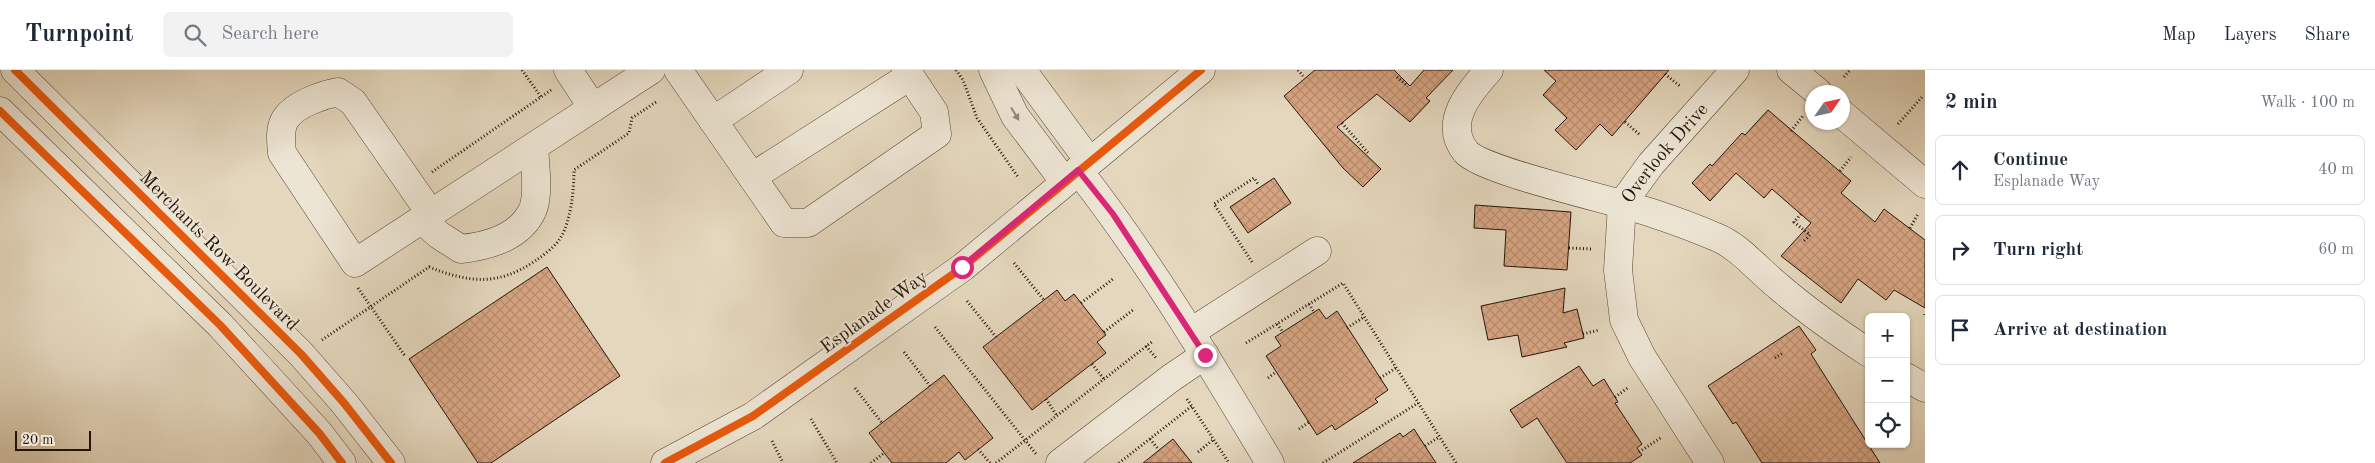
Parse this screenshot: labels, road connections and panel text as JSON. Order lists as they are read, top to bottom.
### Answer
{
  "streets": {
    "street": ["Overlook Drive", "Merchants Row Boulevard", "Esplanade Way"]
  },
  "scale_bar": "20 m",
  "north": "top right",
  "page": {
    "header": "Turnpoint",
    "search": "Search here",
    "nav": ["Map", "Layers", "Share"],
    "heading": ["2 min", "Walk · 100 m"],
    "list": [
      ["Continue", "Esplanade Way", "40 m"],
      ["Turn right", "60 m"],
      "Arrive at destination"
    ],
    "map_buttons": ["+", "−"],
    "scale": "20 m"
  }
}
